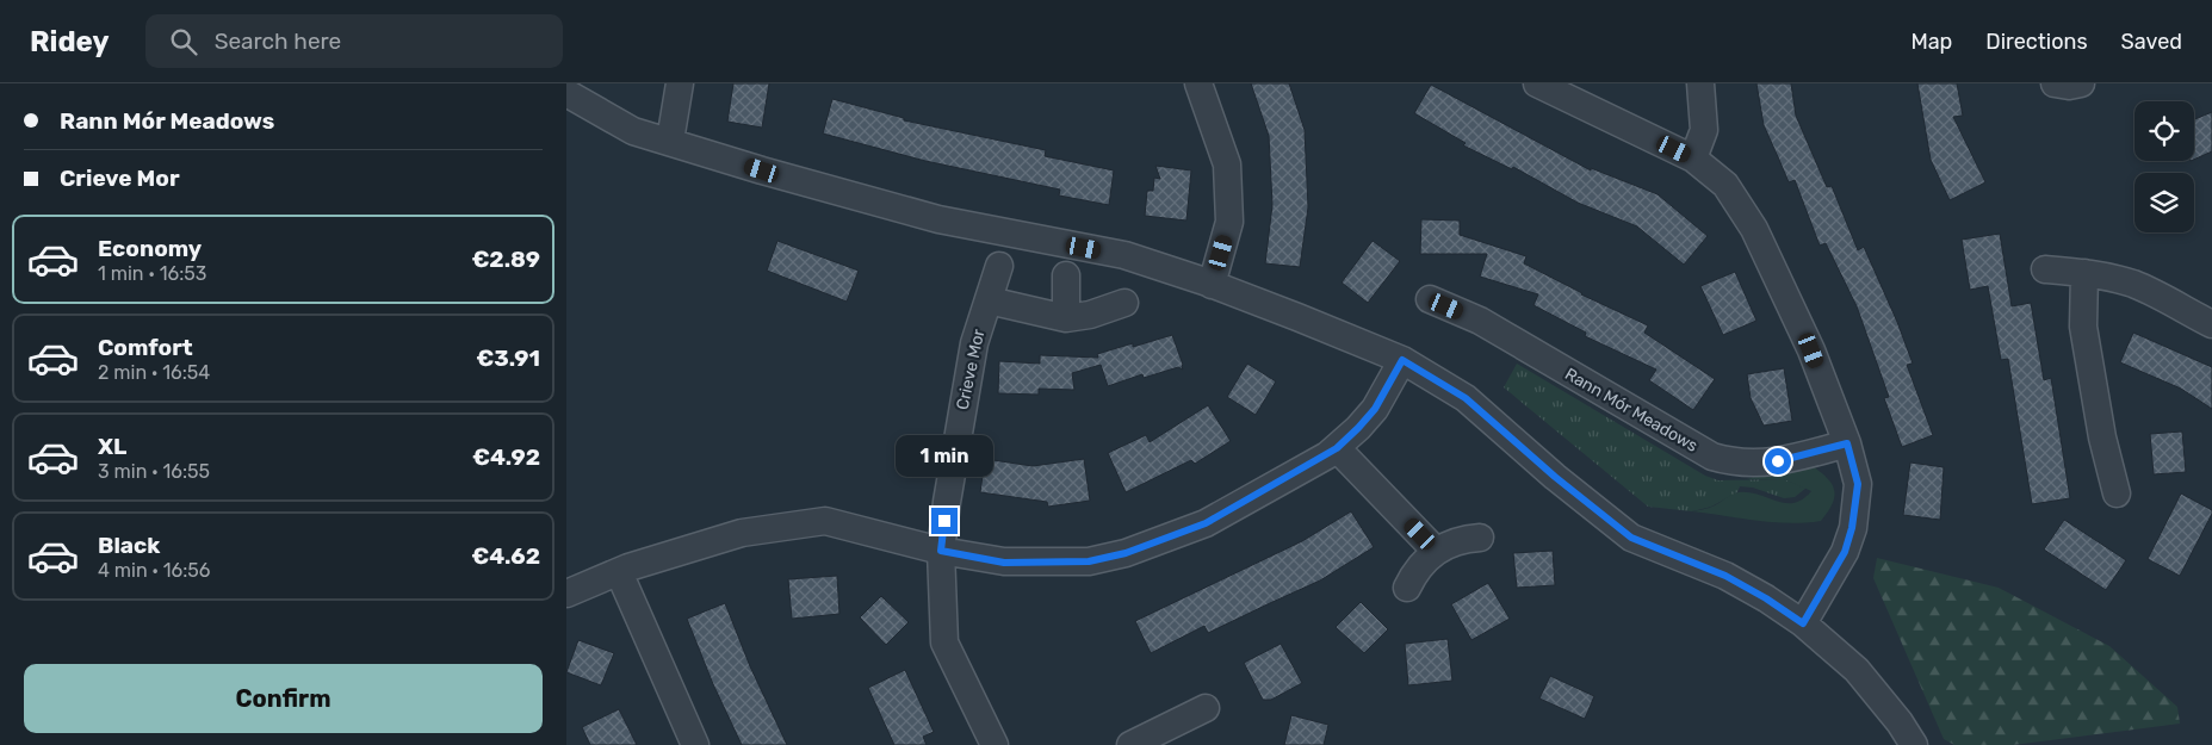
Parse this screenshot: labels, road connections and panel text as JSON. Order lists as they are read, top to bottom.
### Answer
{
  "streets": {
    "street": ["Crieve Mor", "Rann Mór Meadows"]
  },
  "page": {
    "header": "Ridey",
    "search": "Search here",
    "nav": ["Map", "Directions", "Saved"],
    "banner": ["Rann Mór Meadows", "Crieve Mor"],
    "list": [
      {
        "name": "Economy",
        "note": "1 min · 16:53",
        "value": "€2.89"
      },
      {
        "name": "Comfort",
        "note": "2 min · 16:54",
        "value": "€3.91"
      },
      {
        "name": "XL",
        "note": "3 min · 16:55",
        "value": "€4.92"
      },
      {
        "name": "Black",
        "note": "4 min · 16:56",
        "value": "€4.62"
      }
    ],
    "bubble": "1 min",
    "buttons": "Confirm"
  }
}
